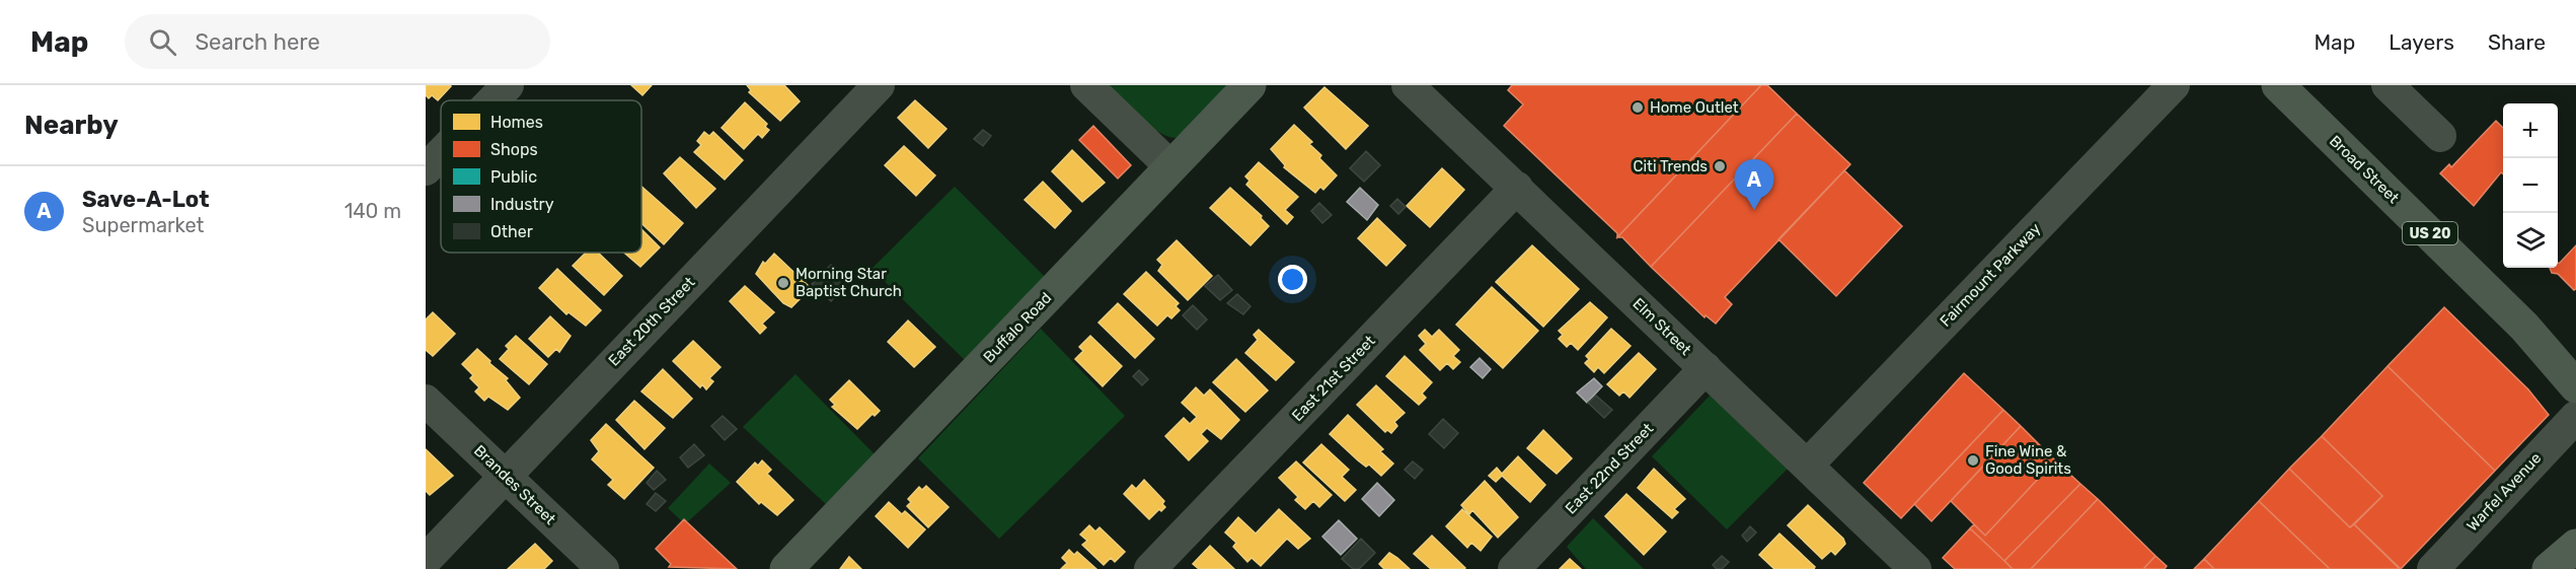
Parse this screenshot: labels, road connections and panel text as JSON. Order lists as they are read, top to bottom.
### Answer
{
  "streets": {
    "main road": ["Broad Street", "US 20", "Buffalo Road"],
    "street": [
      "Fairmount Parkway",
      "East 20th Street",
      "Elm Street",
      "East 21st Street",
      "East 22nd Street",
      "Brandes Street",
      "Warfel Avenue"
    ]
  },
  "crossings": [
    ["Fairmount Parkway", "Elm Street"],
    ["East 20th Street", "Brandes Street"],
    ["Elm Street", "East 21st Street"],
    ["Elm Street", "East 22nd Street"]
  ],
  "places": [
    "Home Outlet",
    "Citi Trends",
    "Morning Star Baptist Church",
    "Fine Wine & Good Spirits"
  ],
  "legend": [
    "Homes",
    "Shops",
    "Public",
    "Industry",
    "Other"
  ],
  "page": {
    "header": "Map",
    "search": "Search here",
    "nav": ["Map", "Layers", "Share"],
    "heading": "Nearby",
    "map_buttons": ["+", "−"],
    "pins": "A",
    "list": [
      {
        "mark": "A",
        "name": "Save-A-Lot",
        "note": "Supermarket",
        "value": "140 m"
      }
    ]
  }
}
